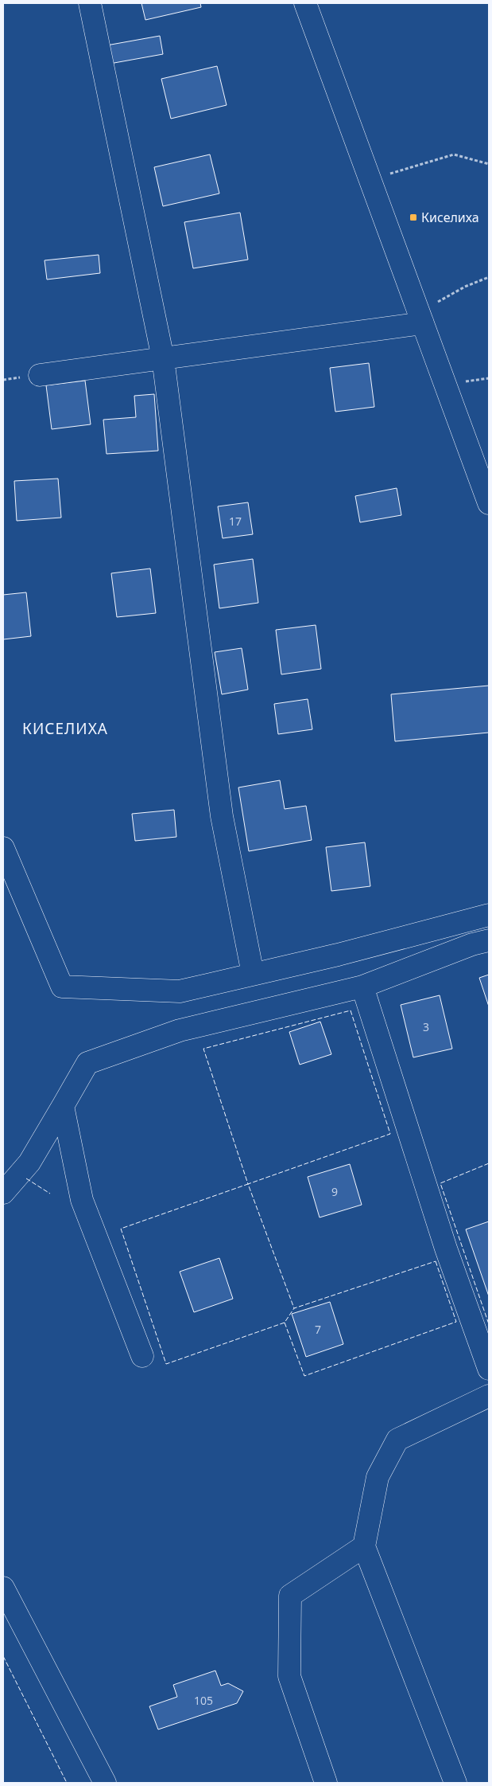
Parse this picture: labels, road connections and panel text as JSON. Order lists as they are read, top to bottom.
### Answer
{
  "districts": ["КИСЕЛИХА"],
  "places": {
    "transit": ["Киселиха"]
  },
  "house_numbers": [
    "17",
    "3",
    "9",
    "7",
    "105"
  ]
}
